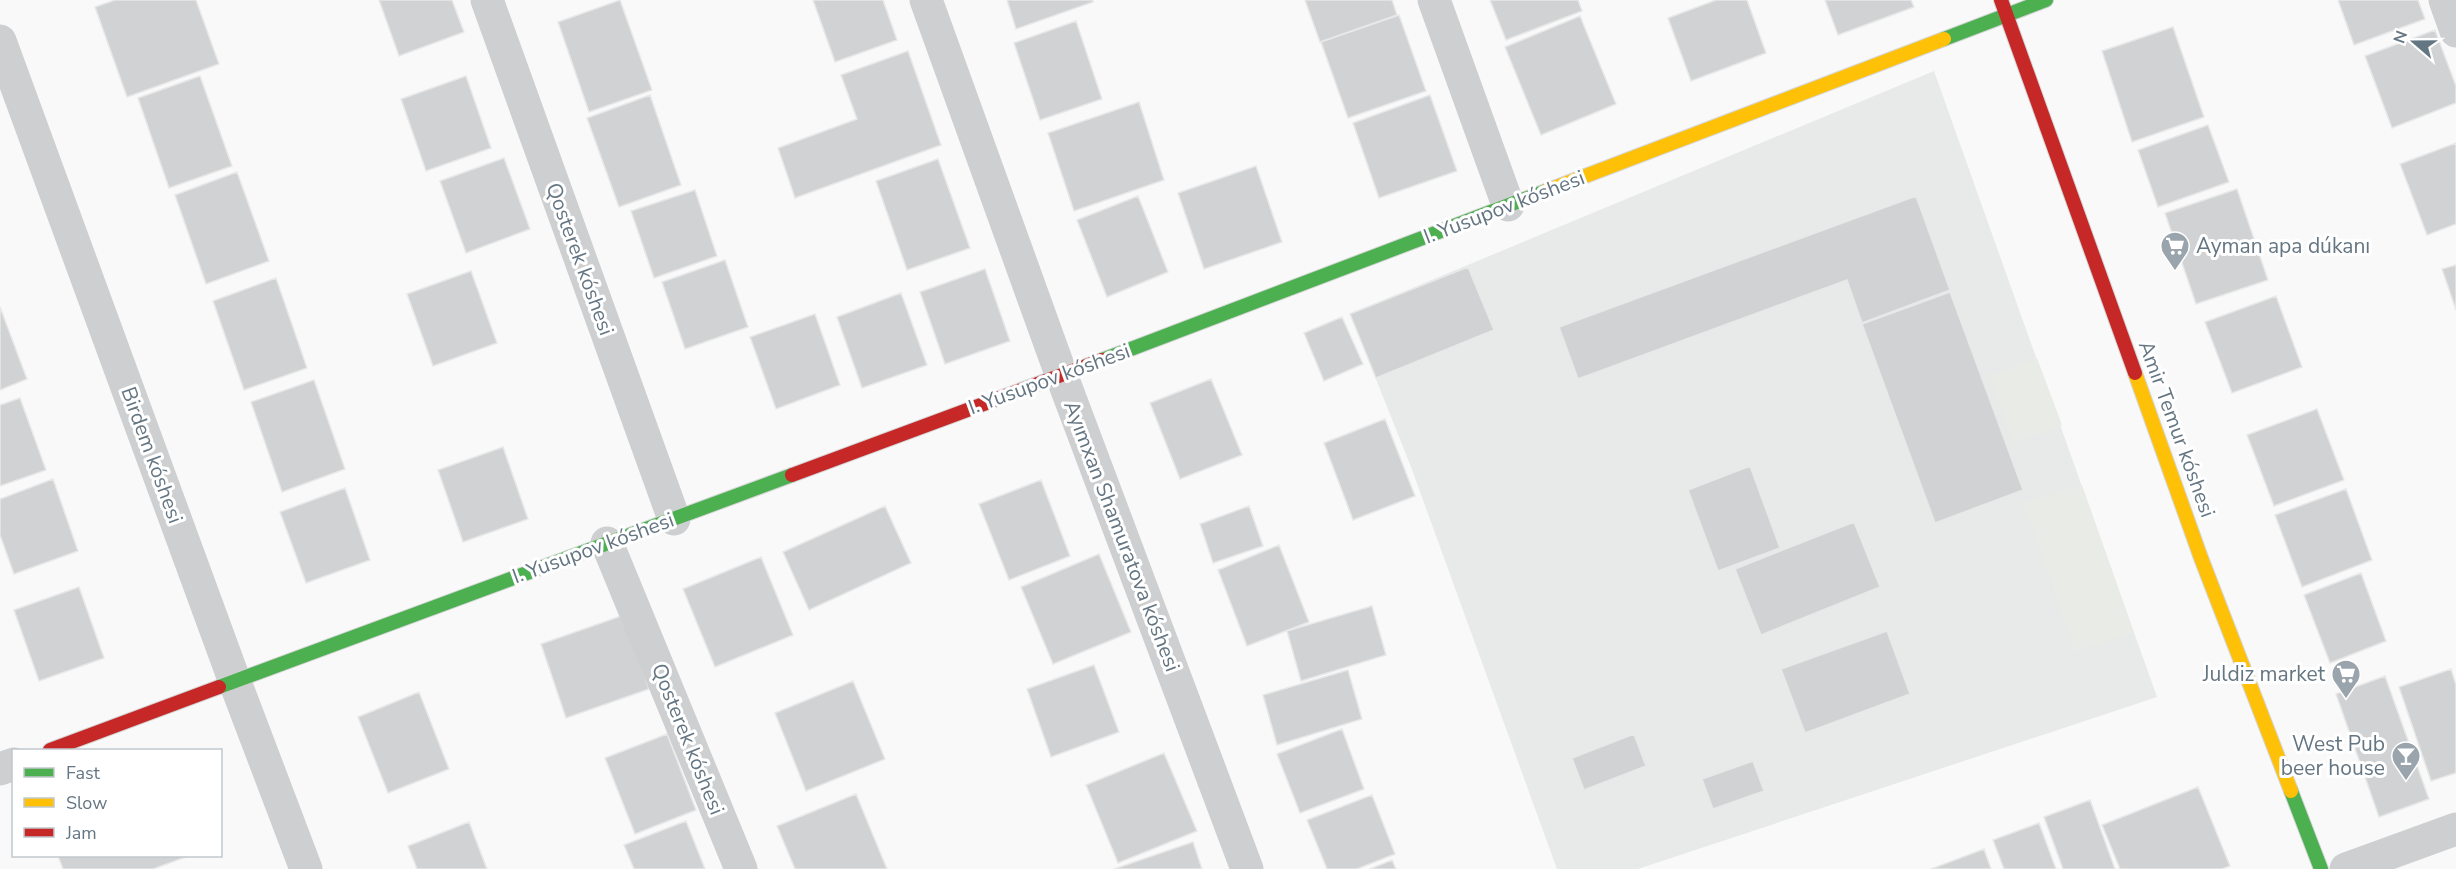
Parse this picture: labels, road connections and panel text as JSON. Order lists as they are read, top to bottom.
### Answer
{
  "streets": {
    "street": [
      "I. Yusupov kóshesi",
      "Qosterek kóshesi",
      "Amir Temur kóshesi",
      "Birdem kóshesi",
      "Ayımxan Shamuratova kóshesi"
    ]
  },
  "crossings": [
    ["I. Yusupov kóshesi", "Qosterek kóshesi"],
    ["I. Yusupov kóshesi", "Amir Temur kóshesi"],
    ["I. Yusupov kóshesi", "Birdem kóshesi"],
    ["I. Yusupov kóshesi", "Ayımxan Shamuratova kóshesi"]
  ],
  "places": {
    "supermarket": ["Ayman apa dúkanı", "Juldiz market"],
    "bar": ["West Pub beer house"]
  },
  "legend": ["Fast", "Slow", "Jam"],
  "north": "left"
}
